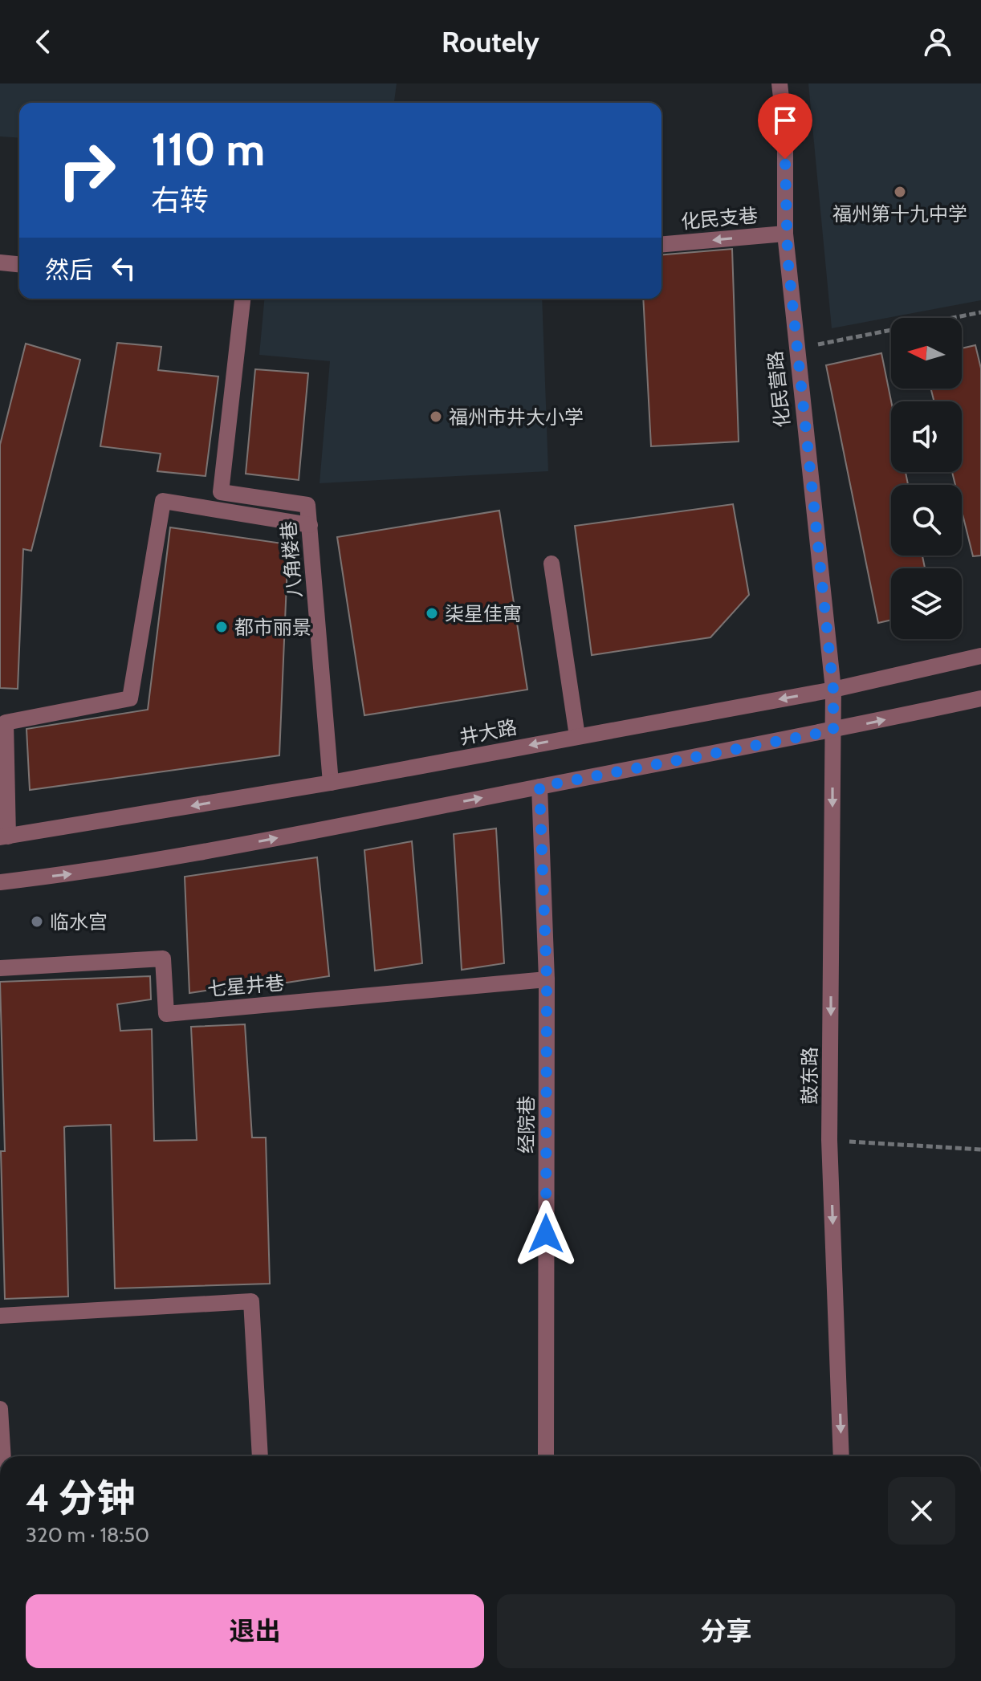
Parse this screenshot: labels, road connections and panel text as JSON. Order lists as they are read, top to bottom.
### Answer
{
  "streets": {
    "street": [
      "化民支巷",
      "化民营路",
      "八角楼巷",
      "井大路",
      "七星井巷",
      "鼓东路",
      "经院巷"
    ]
  },
  "crossings": [
    ["化民支巷", "化民营路"],
    ["化民营路", "井大路"],
    ["化民营路", "鼓东路"],
    ["八角楼巷", "井大路"],
    ["井大路", "鼓东路"],
    ["七星井巷", "经院巷"]
  ],
  "one_way": ["化民支巷", "鼓东路"],
  "places": [
    "福州第十九中学",
    "福州市井大小学",
    "柒星佳寓",
    "都市丽景",
    "临水宫"
  ],
  "north": "left",
  "page": {
    "header": "Routely",
    "turn": ["110 m", "右转"],
    "then": "然后",
    "heading": ["4 分钟", "320 m · 18:50"],
    "buttons": ["退出", "分享"]
  }
}
